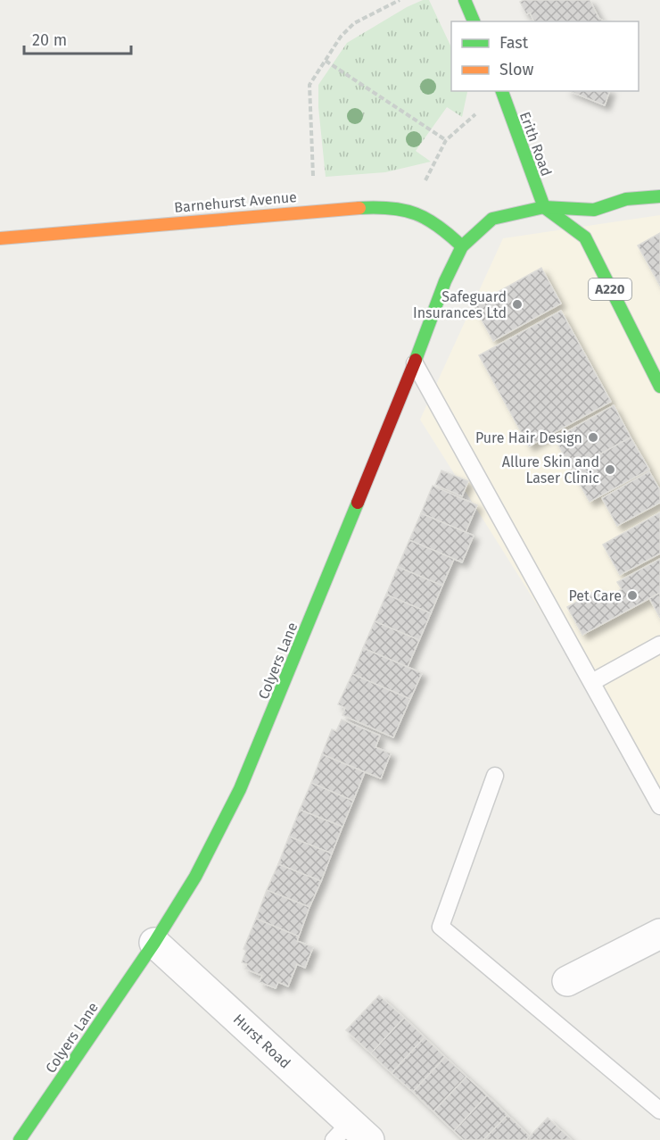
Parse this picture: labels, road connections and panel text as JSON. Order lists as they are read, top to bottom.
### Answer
{
  "streets": {
    "street": [
      "Erith Road",
      "Barnehurst Avenue",
      "A220",
      "Colyers Lane",
      "Hurst Road"
    ]
  },
  "crossings": [
    ["Erith Road", "A220"],
    ["Erith Road", "Colyers Lane"],
    ["Barnehurst Avenue", "Colyers Lane"],
    ["A220", "Colyers Lane"],
    ["Colyers Lane", "Hurst Road"]
  ],
  "places": [
    "Safeguard Insurances Ltd",
    "Pure Hair Design",
    "Allure Skin and Laser Clinic",
    "Pet Care"
  ],
  "legend": ["Fast", "Slow"],
  "scale_bar": "20 m"
}
